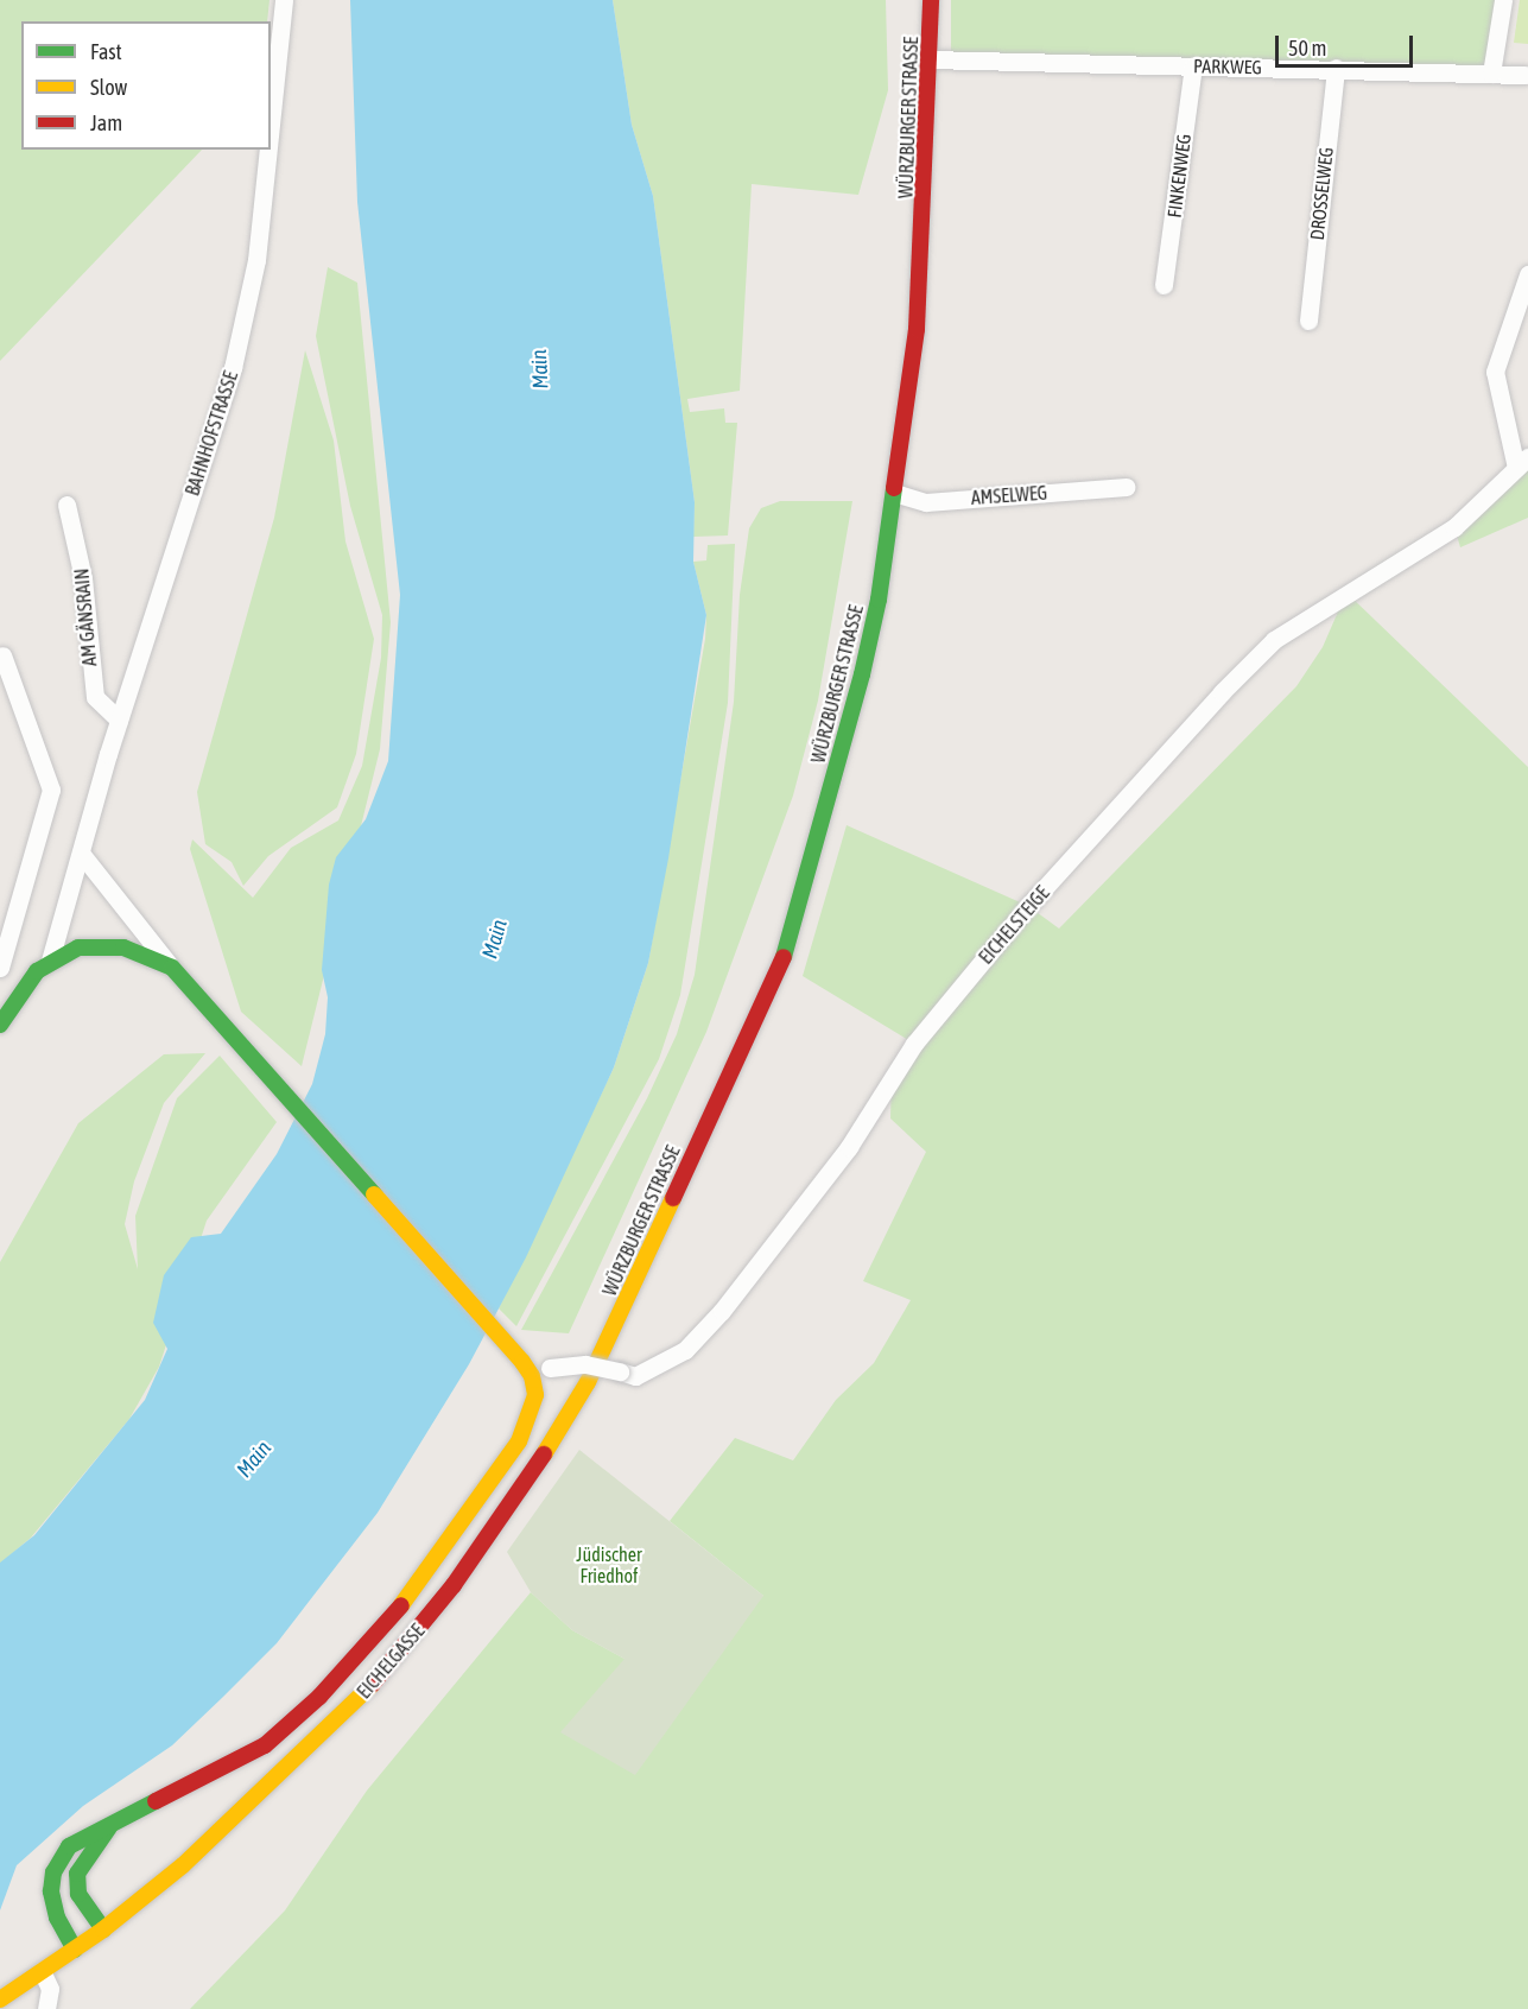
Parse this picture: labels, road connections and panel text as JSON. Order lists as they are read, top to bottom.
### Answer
{
  "streets": {
    "main road": ["WÜRZBURGER STRASSE", "EICHELGASSE"],
    "street": [
      "PARKWEG",
      "FINKENWEG",
      "DROSSELWEG",
      "BAHNHOFSTRASSE",
      "AMSELWEG",
      "AM GÄNSRAIN",
      "EICHELSTEIGE"
    ]
  },
  "crossings": [
    ["PARKWEG", "WÜRZBURGER STRASSE"],
    ["PARKWEG", "FINKENWEG"],
    ["PARKWEG", "DROSSELWEG"],
    ["WÜRZBURGER STRASSE", "AMSELWEG"],
    ["WÜRZBURGER STRASSE", "EICHELGASSE"],
    ["BAHNHOFSTRASSE", "AM GÄNSRAIN"]
  ],
  "water": ["Main"],
  "parks": ["Jüdischer Friedhof"],
  "legend": ["Fast", "Slow", "Jam"],
  "scale_bar": "50 m"
}
